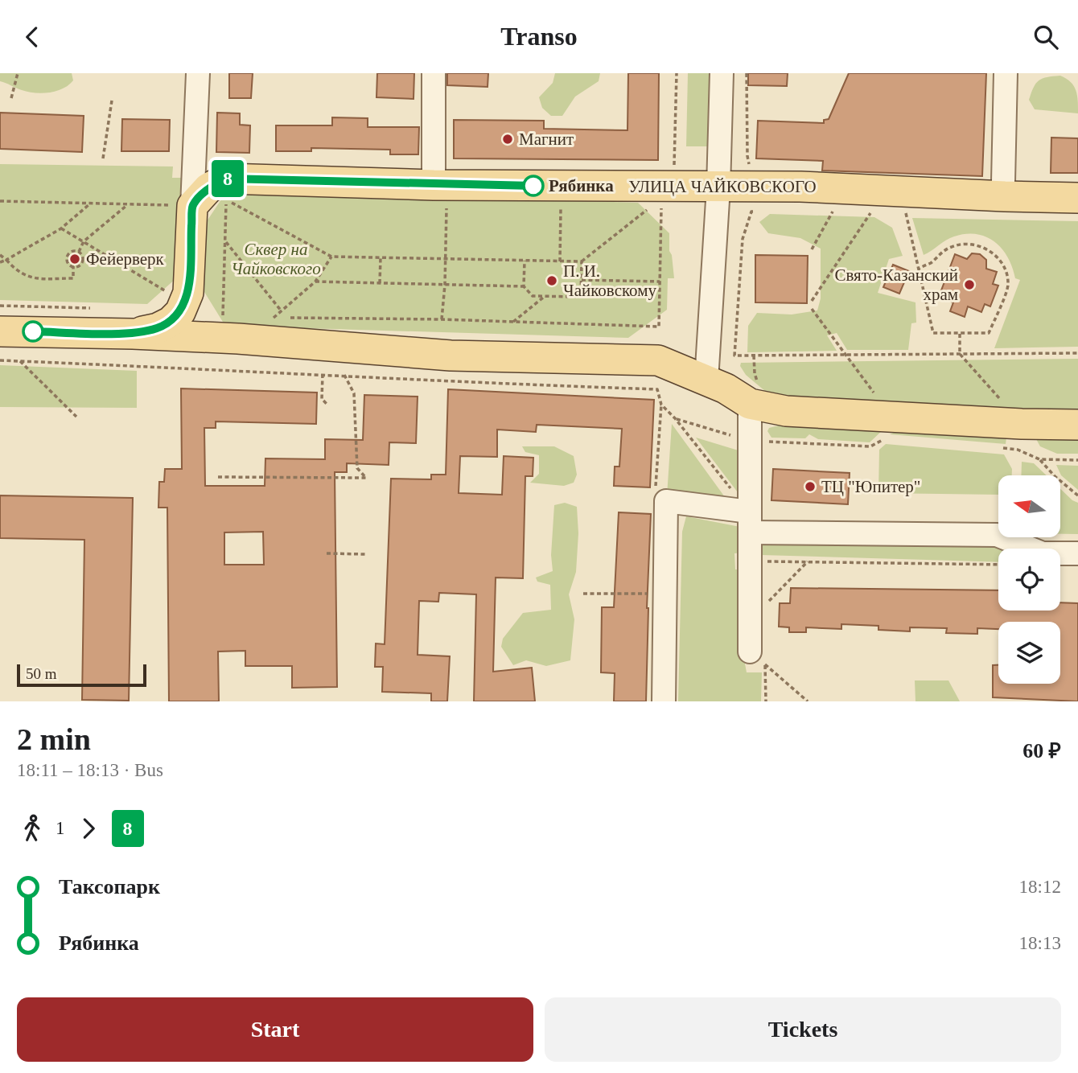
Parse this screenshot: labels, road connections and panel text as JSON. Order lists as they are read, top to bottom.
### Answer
{
  "streets": {
    "main road": ["УЛИЦА ЧАЙКОВСКОГО"]
  },
  "parks": ["Сквер на Чайковского"],
  "places": [
    "Магнит",
    "Рябинка",
    "Фейерверк",
    "П. И. Чайковскому",
    "Свято-Казанский храм",
    "ТЦ \"Юпитер\""
  ],
  "lines": ["bus line 8"],
  "scale_bar": "50 m",
  "north": "left",
  "page": {
    "header": "Transo",
    "on_map": "8",
    "scale": "50 m",
    "heading": ["2 min", "18:11 – 18:13 · Bus", "60 ₽"],
    "legs": ["1", "8"],
    "list": [
      {
        "name": "Таксопарк",
        "value": "18:12"
      },
      {
        "name": "Рябинка",
        "value": "18:13"
      }
    ],
    "buttons": ["Start", "Tickets"]
  }
}
